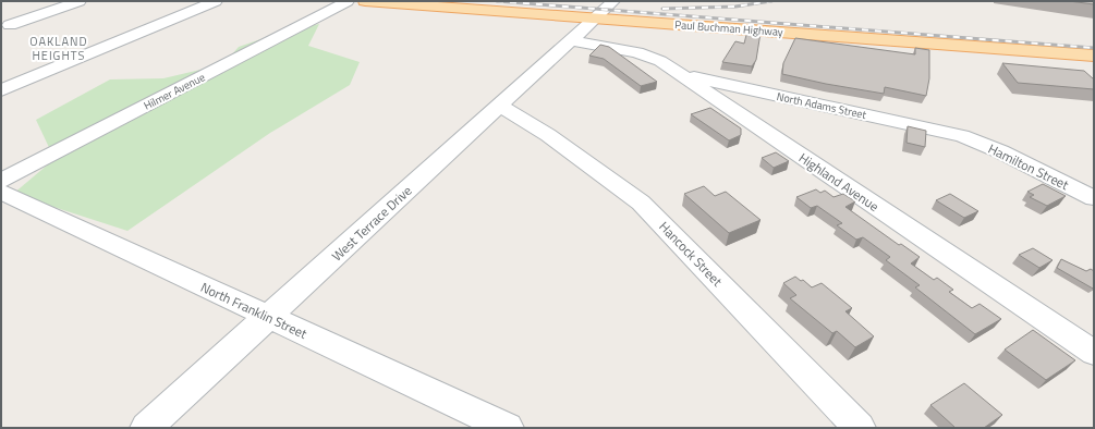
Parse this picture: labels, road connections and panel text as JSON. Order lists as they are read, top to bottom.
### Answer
{
  "streets": {
    "main road": ["Paul Buchman Highway"],
    "street": [
      "Hilmer Avenue",
      "North Adams Street",
      "Hamilton Street",
      "Highland Avenue",
      "West Terrace Drive",
      "Hancock Street",
      "North Franklin Street"
    ]
  },
  "crossings": [
    ["Paul Buchman Highway", "West Terrace Drive"],
    ["North Adams Street", "Hamilton Street"],
    ["North Adams Street", "Highland Avenue"],
    ["Highland Avenue", "West Terrace Drive"],
    ["West Terrace Drive", "Hancock Street"],
    ["West Terrace Drive", "North Franklin Street"]
  ],
  "districts": ["OAKLAND HEIGHTS"]
}
